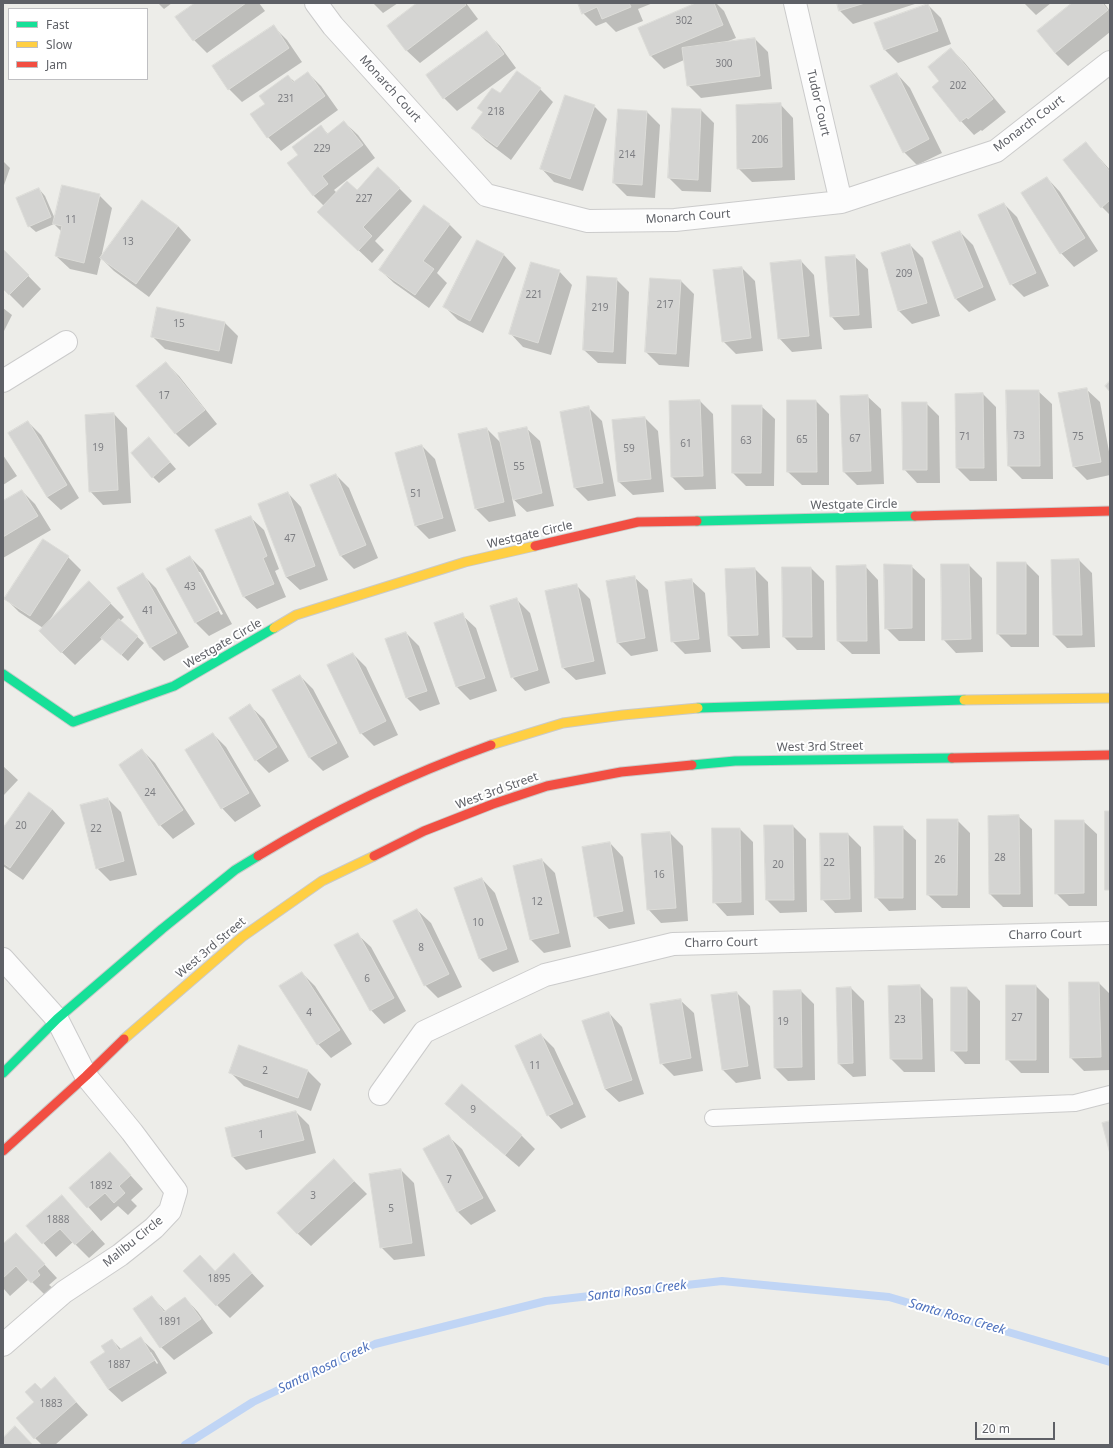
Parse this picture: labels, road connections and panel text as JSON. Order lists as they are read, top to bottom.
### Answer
{
  "streets": {
    "main road": ["Westgate Circle", "West 3rd Street"],
    "street": [
      "Monarch Court",
      "Tudor Court",
      "Charro Court",
      "Malibu Circle"
    ]
  },
  "crossings": [
    ["Monarch Court", "Tudor Court"],
    ["West 3rd Street", "Malibu Circle"]
  ],
  "water": ["Santa Rosa Creek"],
  "house_numbers": [
    "302",
    "300",
    "202",
    "231",
    "218",
    "206",
    "229",
    "214",
    "227",
    "11",
    "13",
    "209",
    "221",
    "217",
    "219",
    "15",
    "17",
    "73",
    "71",
    "75",
    "67",
    "65",
    "63",
    "61",
    "19",
    "59",
    "55",
    "51",
    "47",
    "43",
    "41",
    "24",
    "20",
    "22",
    "28",
    "26",
    "22",
    "20",
    "16",
    "12",
    "10",
    "8",
    "6",
    "4",
    "27",
    "23",
    "19",
    "11",
    "2",
    "9",
    "1",
    "7",
    "1892",
    "3",
    "5",
    "1888",
    "1895",
    "1891",
    "1887",
    "1883"
  ],
  "legend": ["Fast", "Slow", "Jam"],
  "scale_bar": "20 m"
}
